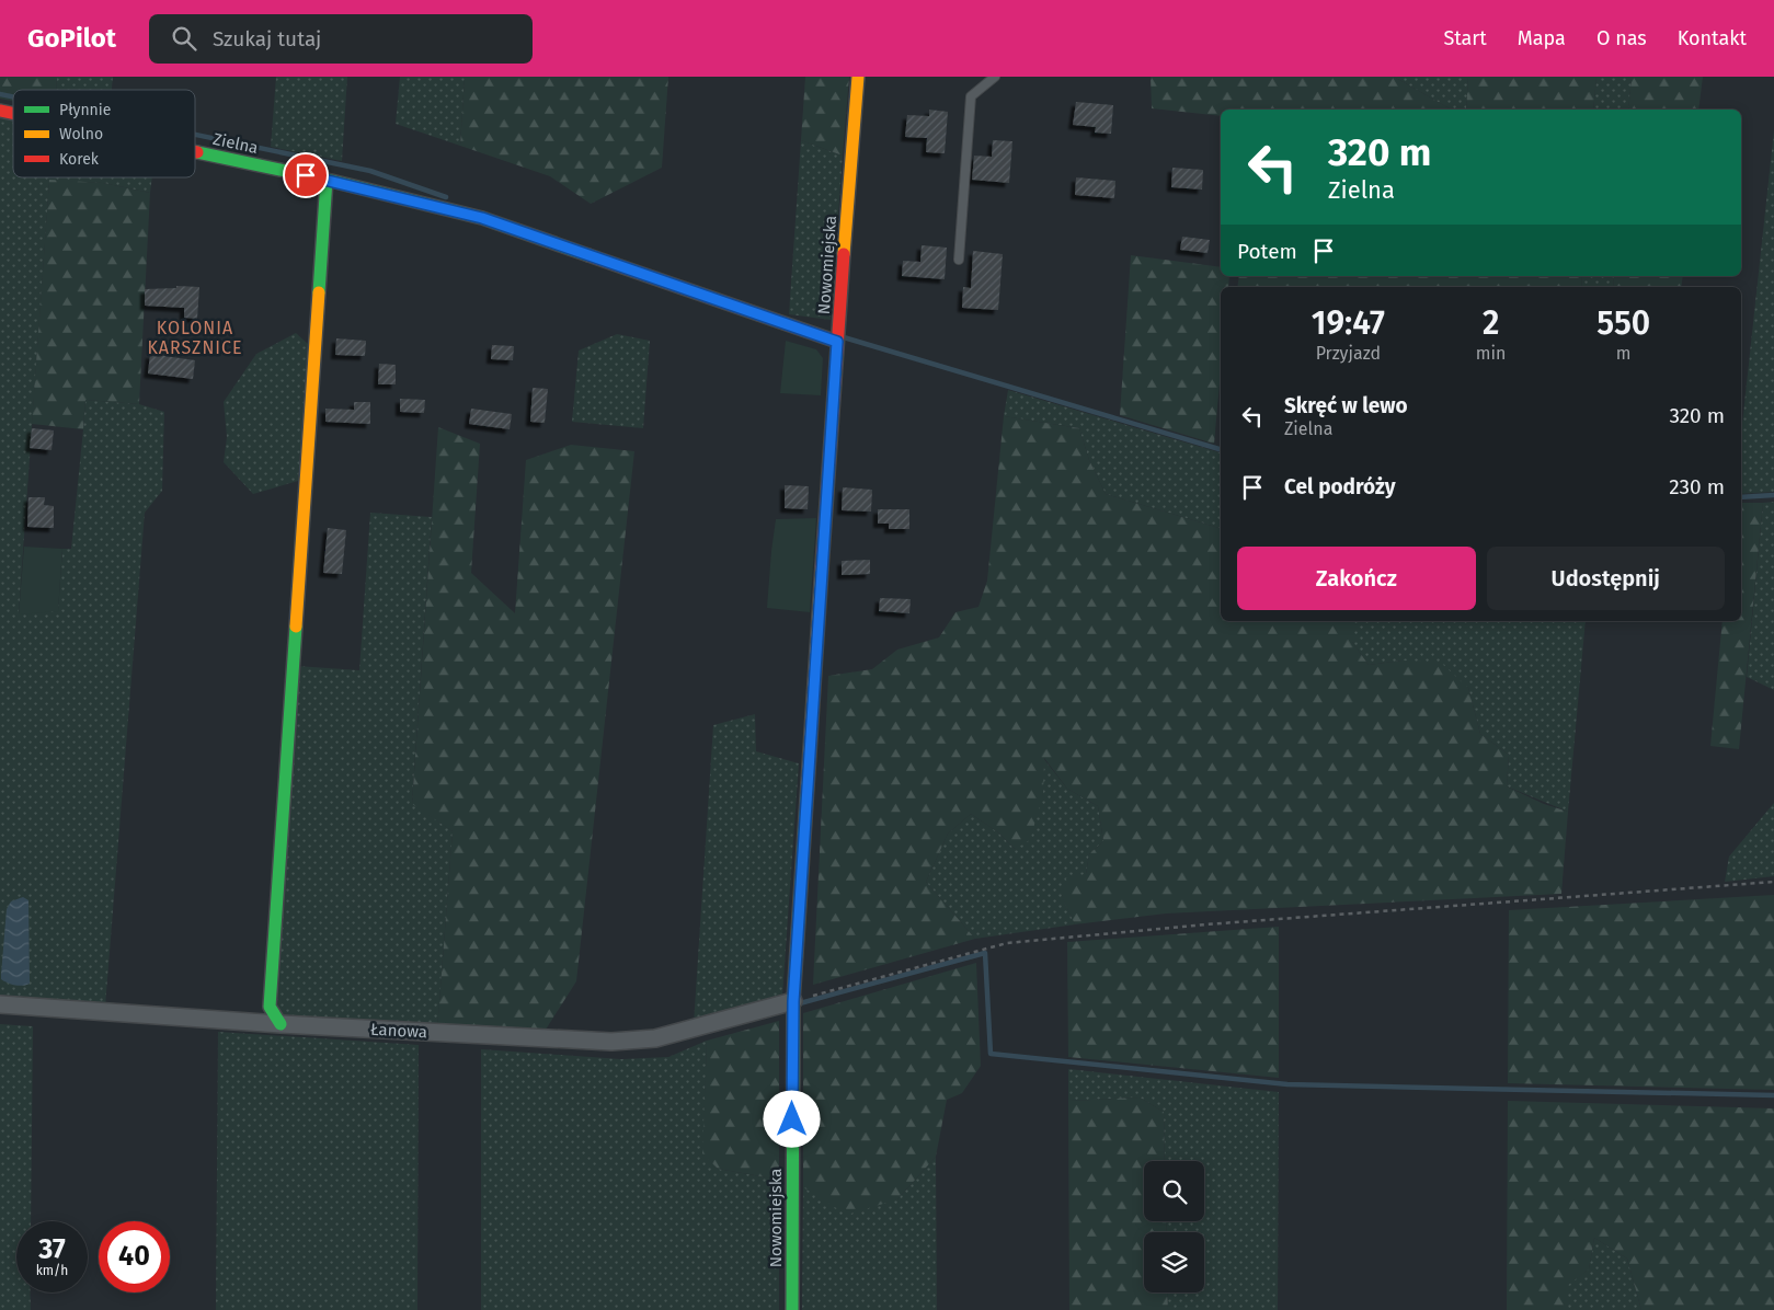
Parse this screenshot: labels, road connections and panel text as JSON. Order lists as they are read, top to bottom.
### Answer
{
  "streets": {
    "street": ["Zielna", "Nowomiejska", "Łanowa"]
  },
  "crossings": [
    ["Zielna", "Nowomiejska"],
    ["Nowomiejska", "Łanowa"]
  ],
  "districts": ["KOLONIA KARSZNICE"],
  "legend": ["Płynnie", "Wolno", "Korek"],
  "page": {
    "header": "GoPilot",
    "search": "Szukaj tutaj",
    "nav": [
      "Start",
      "Mapa",
      "O nas",
      "Kontakt"
    ],
    "turn": ["320 m", "Zielna"],
    "then": "Potem",
    "eta": [
      "19:47",
      "Przyjazd",
      "2",
      "min",
      "550",
      "m"
    ],
    "list": [
      {
        "name": "Skręć w lewo",
        "note": "Zielna",
        "value": "320 m"
      },
      {
        "name": "Cel podróży",
        "value": "230 m"
      }
    ],
    "buttons": ["Zakończ", "Udostępnij"],
    "speed": "37 km/h",
    "limit": "40"
  }
}
